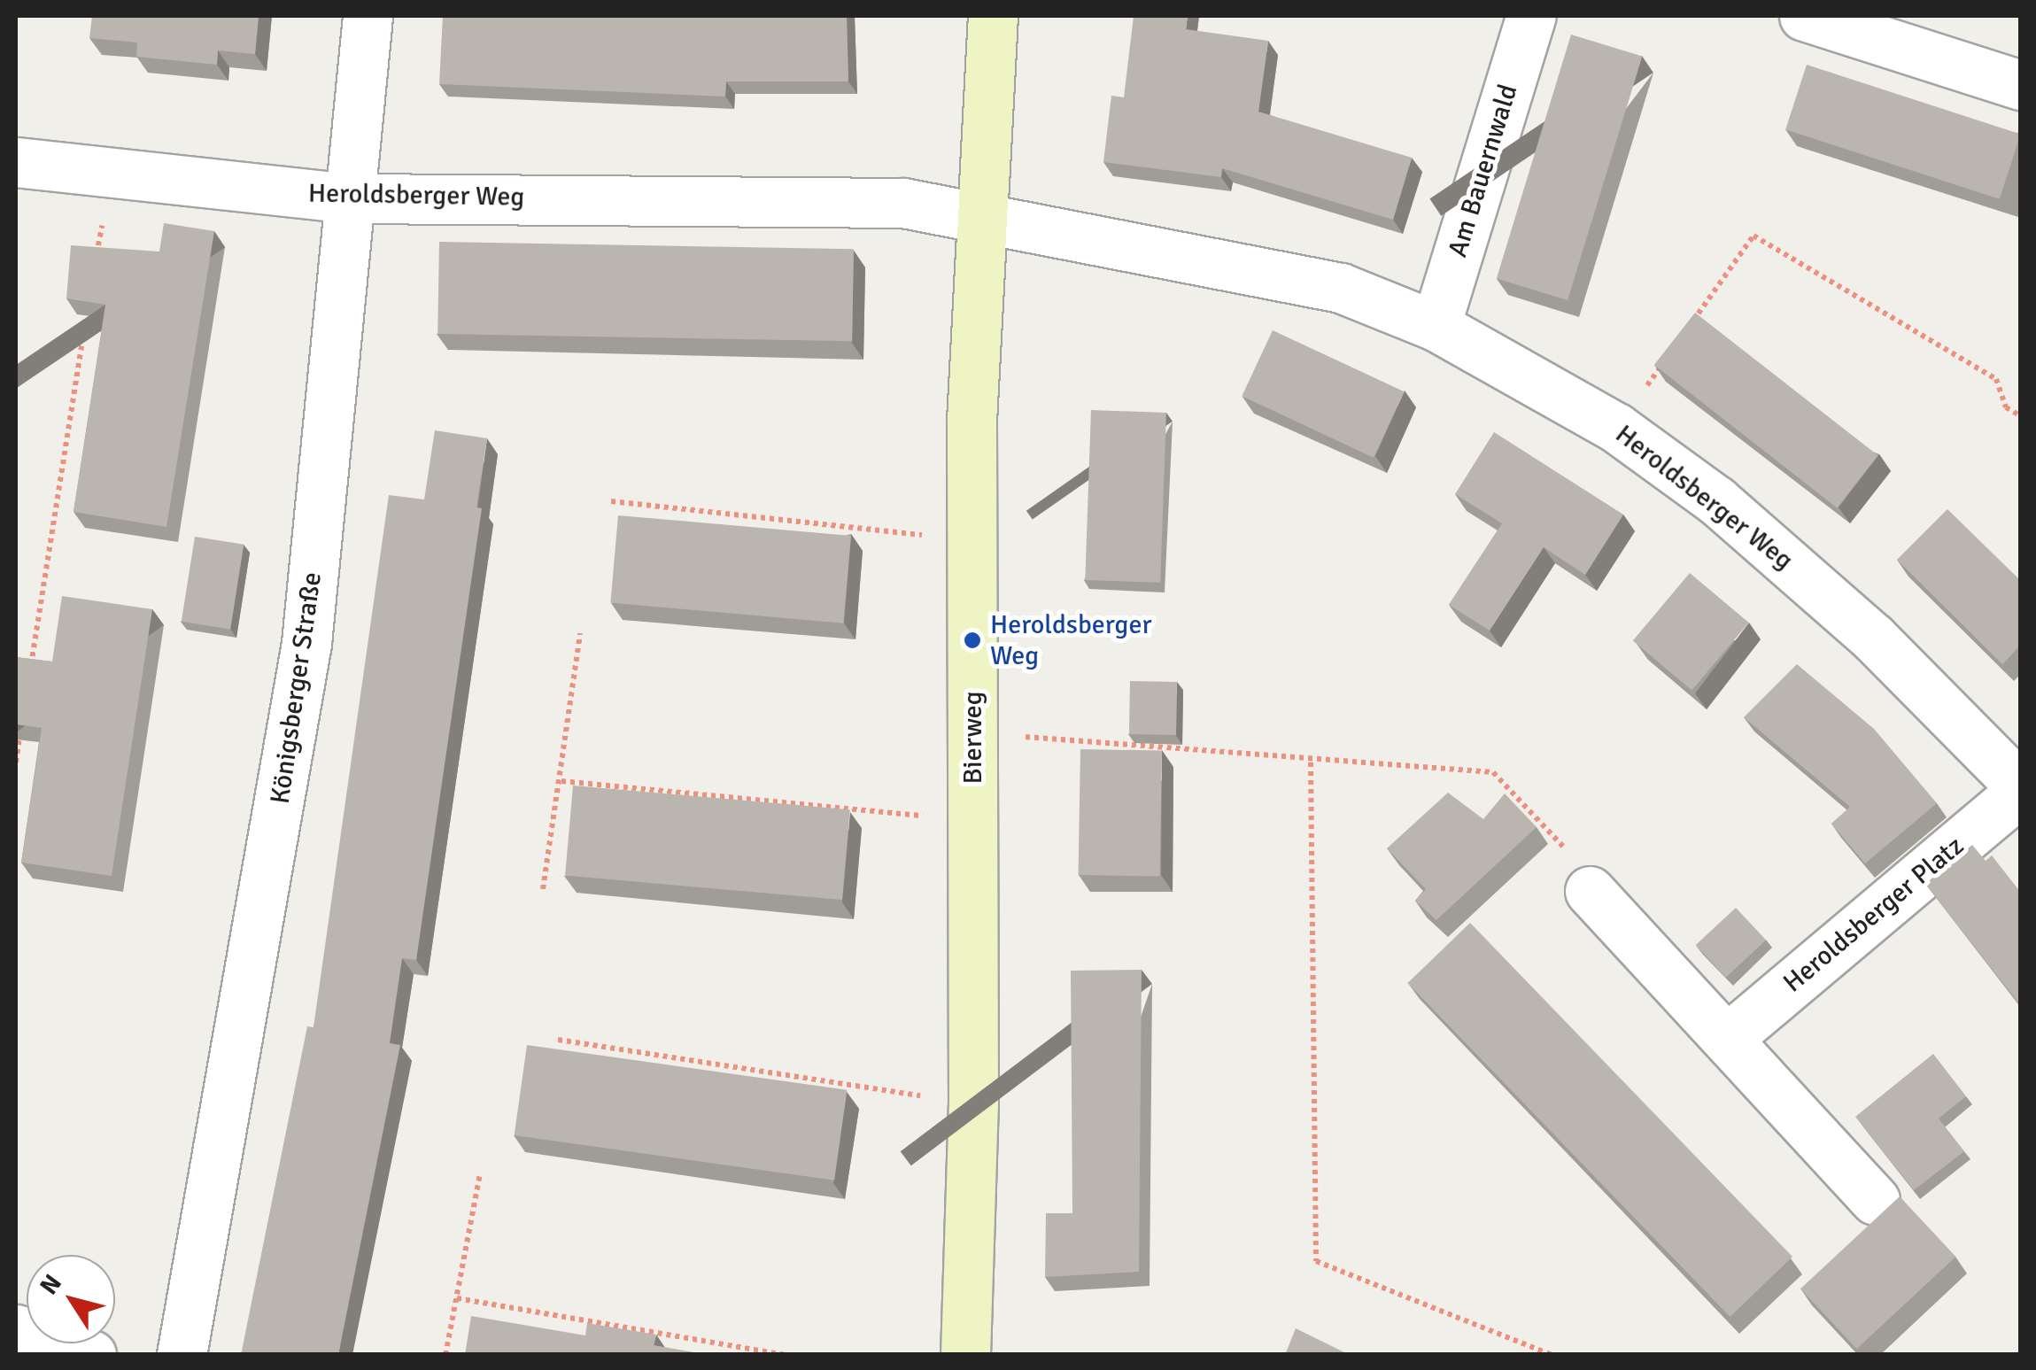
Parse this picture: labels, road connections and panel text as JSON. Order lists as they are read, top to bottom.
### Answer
{
  "streets": {
    "main road": ["Bierweg"],
    "street": [
      "Am Bauernwald",
      "Heroldsberger Weg",
      "Königsberger Straße",
      "Heroldsberger Platz"
    ]
  },
  "crossings": [
    ["Am Bauernwald", "Heroldsberger Weg"],
    ["Heroldsberger Weg", "Königsberger Straße"],
    ["Heroldsberger Weg", "Bierweg"],
    ["Heroldsberger Weg", "Heroldsberger Platz"]
  ],
  "places": ["Heroldsberger Weg"],
  "north": "top left"
}
